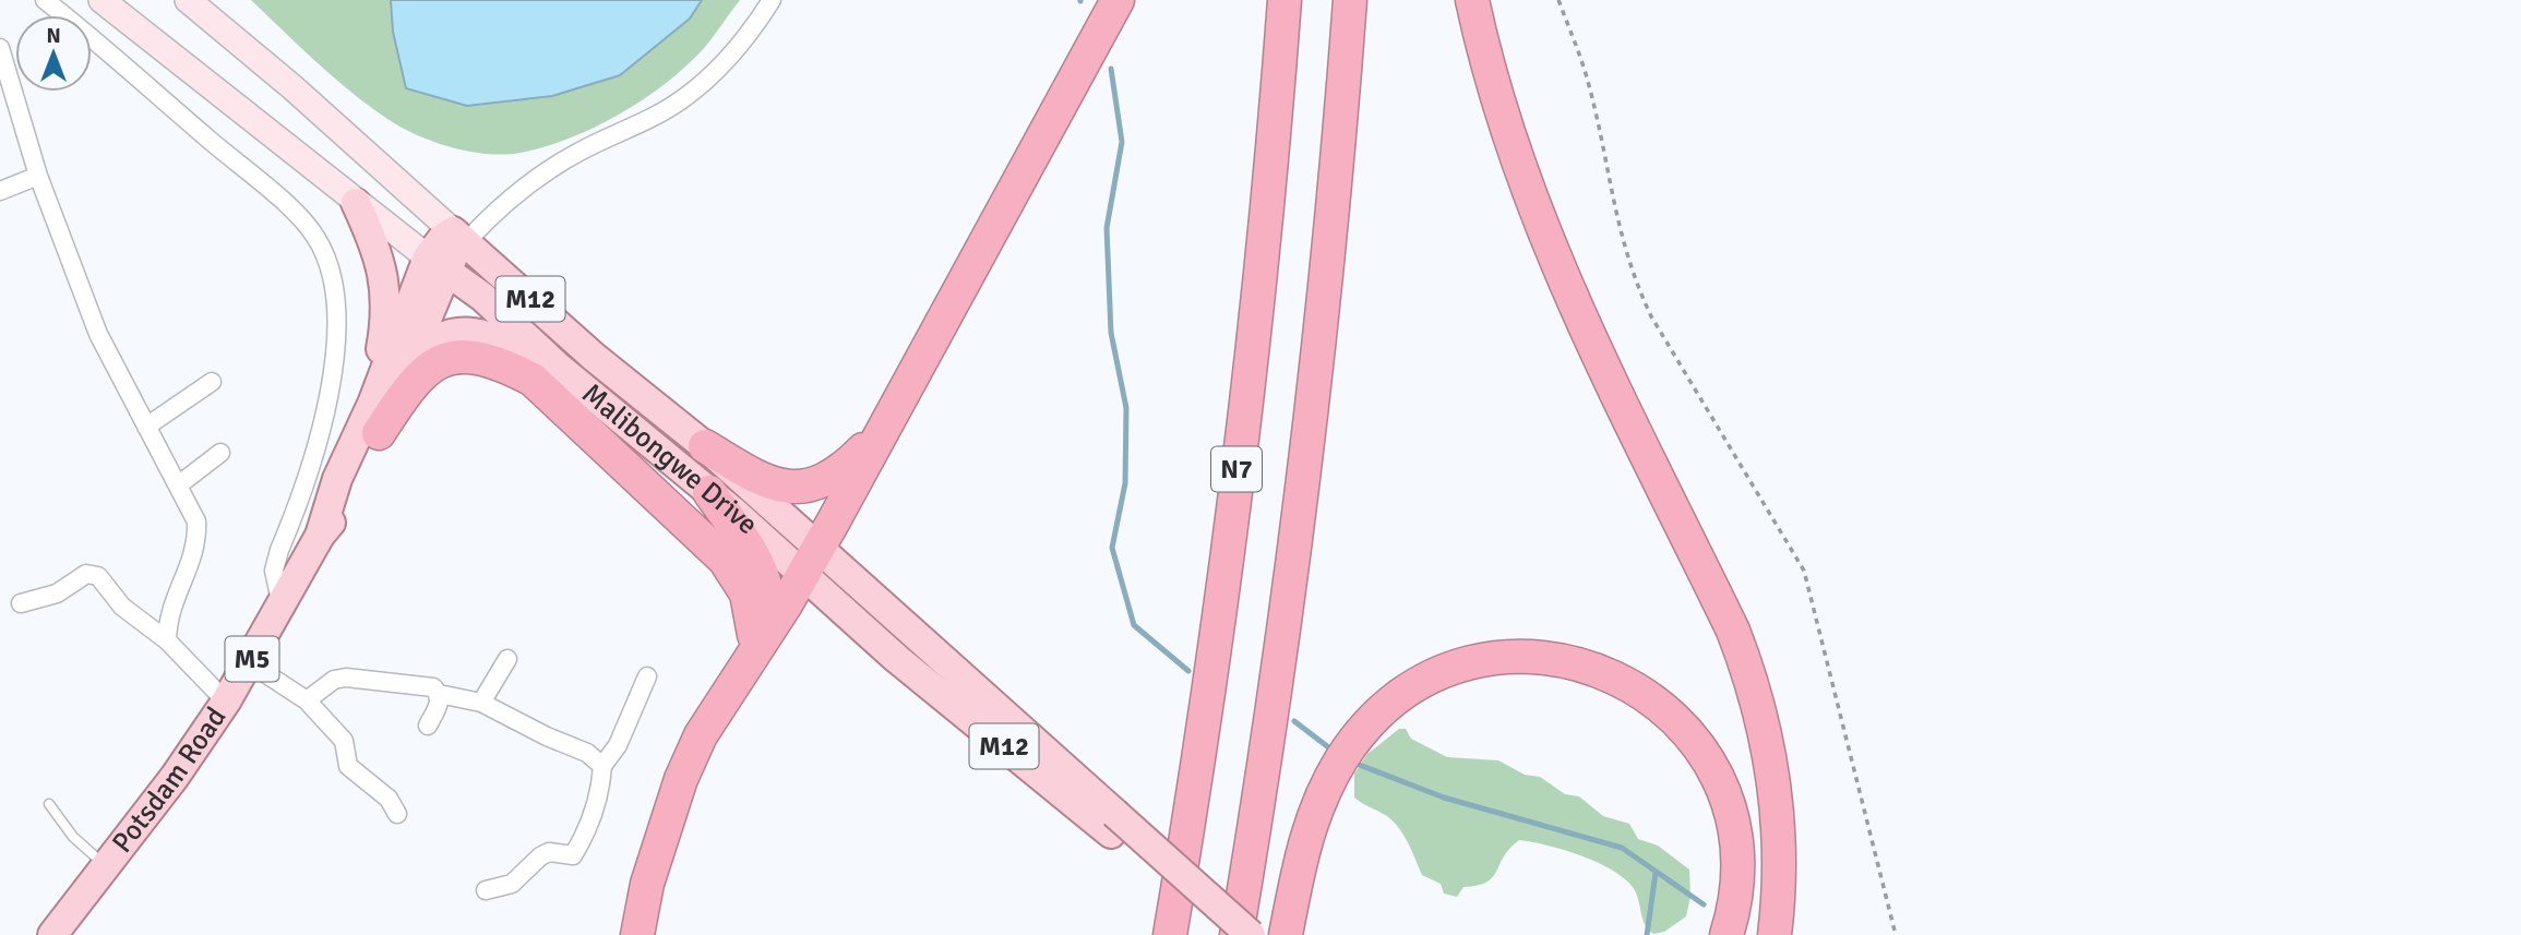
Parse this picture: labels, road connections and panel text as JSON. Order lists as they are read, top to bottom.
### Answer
{
  "streets": {
    "highway": ["N7"],
    "main road": [
      "M12",
      "Malibongwe Drive",
      "M5",
      "Potsdam Road"
    ]
  },
  "crossings": [
    ["Malibongwe Drive", "Potsdam Road"]
  ],
  "north": "top"
}
